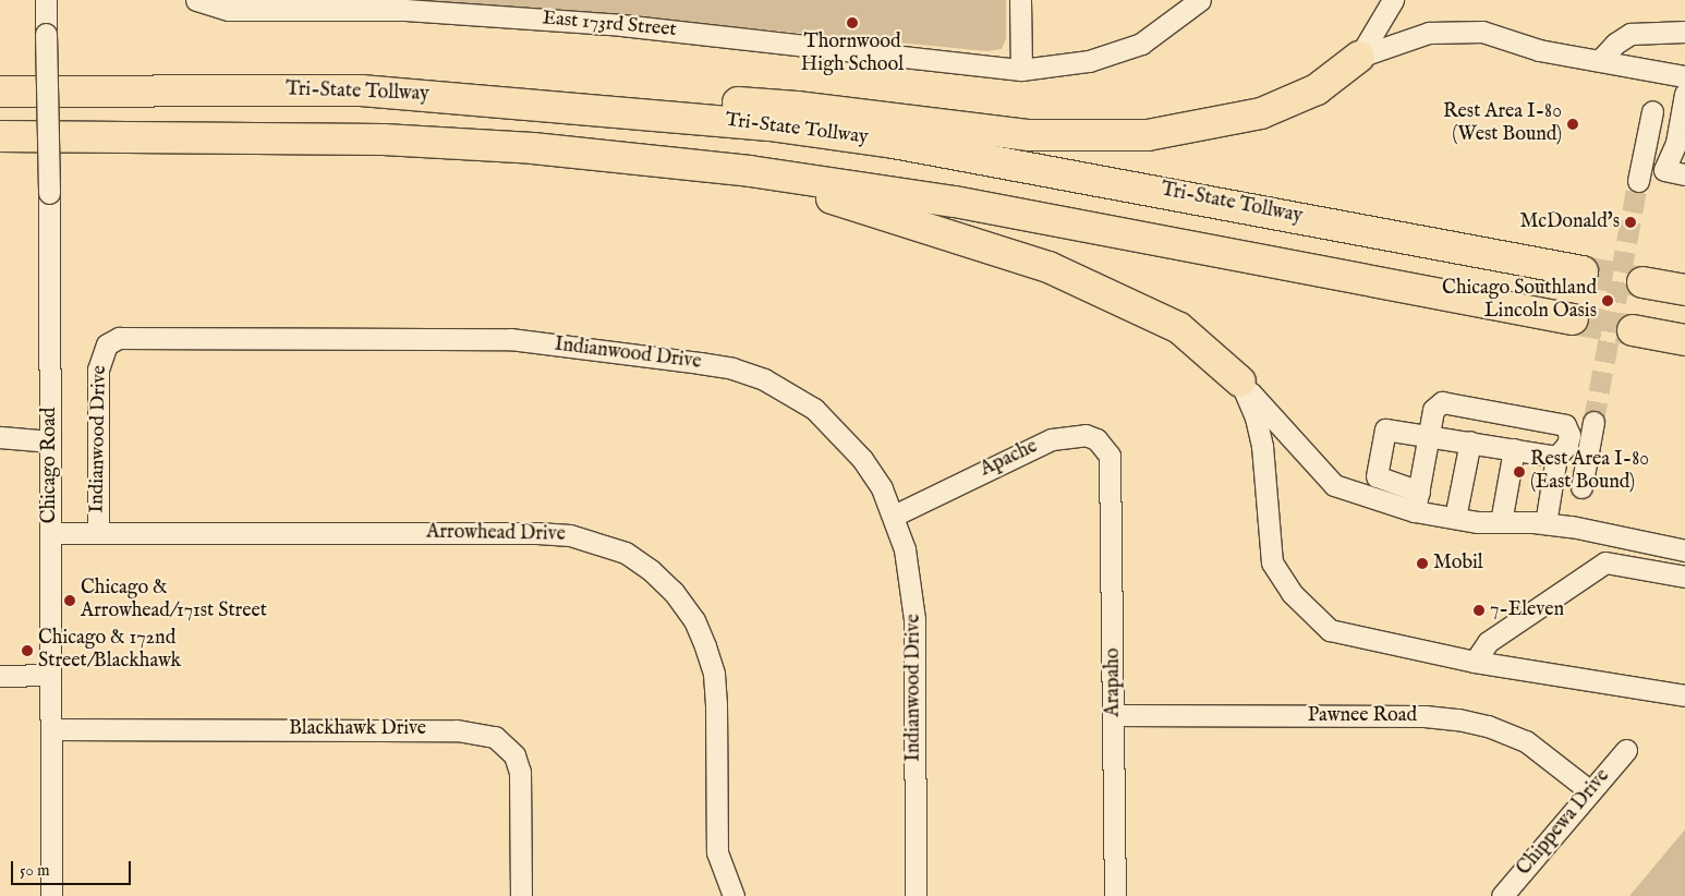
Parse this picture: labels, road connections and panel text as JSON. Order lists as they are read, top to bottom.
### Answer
{
  "streets": {
    "highway": ["Tri-State Tollway"],
    "street": [
      "East 173rd Street",
      "Indianwood Drive",
      "Apache",
      "Chicago Road",
      "Arrowhead Drive",
      "Arapaho",
      "Pawnee Road",
      "Blackhawk Drive",
      "Chippewa Drive"
    ]
  },
  "crossings": [
    ["Indianwood Drive", "Apache"],
    ["Indianwood Drive", "Arrowhead Drive"],
    ["Apache", "Arapaho"],
    ["Chicago Road", "Arrowhead Drive"],
    ["Chicago Road", "Blackhawk Drive"],
    ["Arapaho", "Pawnee Road"],
    ["Pawnee Road", "Chippewa Drive"]
  ],
  "places": [
    "Thornwood High School",
    "Rest Area I-80 (West Bound)",
    "McDonald's",
    "Chicago Southland Lincoln Oasis",
    "Rest Area I-80 (East Bound)",
    "Mobil",
    "Chicago & Arrowhead/171st Street",
    "7-Eleven",
    "Chicago & 172nd Street/Blackhawk"
  ],
  "scale_bar": "50 m"
}
